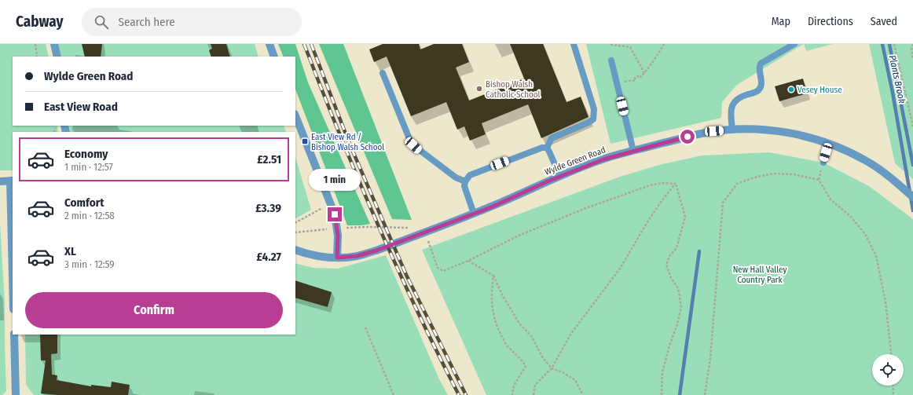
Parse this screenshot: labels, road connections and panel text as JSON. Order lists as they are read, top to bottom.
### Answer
{
  "streets": {
    "street": ["Wylde Green Road"]
  },
  "water": ["Plants Brook"],
  "parks": ["New Hall Valley Country Park"],
  "places": {
    "other": ["Bishop Walsh Catholic School", "Vesey House"],
    "transit": ["East View Rd / Bishop Walsh School"]
  },
  "page": {
    "header": "Cabway",
    "search": "Search here",
    "nav": ["Map", "Directions", "Saved"],
    "banner": ["Wylde Green Road", "East View Road"],
    "list": [
      {
        "name": "Economy",
        "note": "1 min · 12:57",
        "value": "£2.51"
      },
      {
        "name": "Comfort",
        "note": "2 min · 12:58",
        "value": "£3.39"
      },
      {
        "name": "XL",
        "note": "3 min · 12:59",
        "value": "£4.27"
      }
    ],
    "bubble": "1 min",
    "buttons": "Confirm"
  }
}
